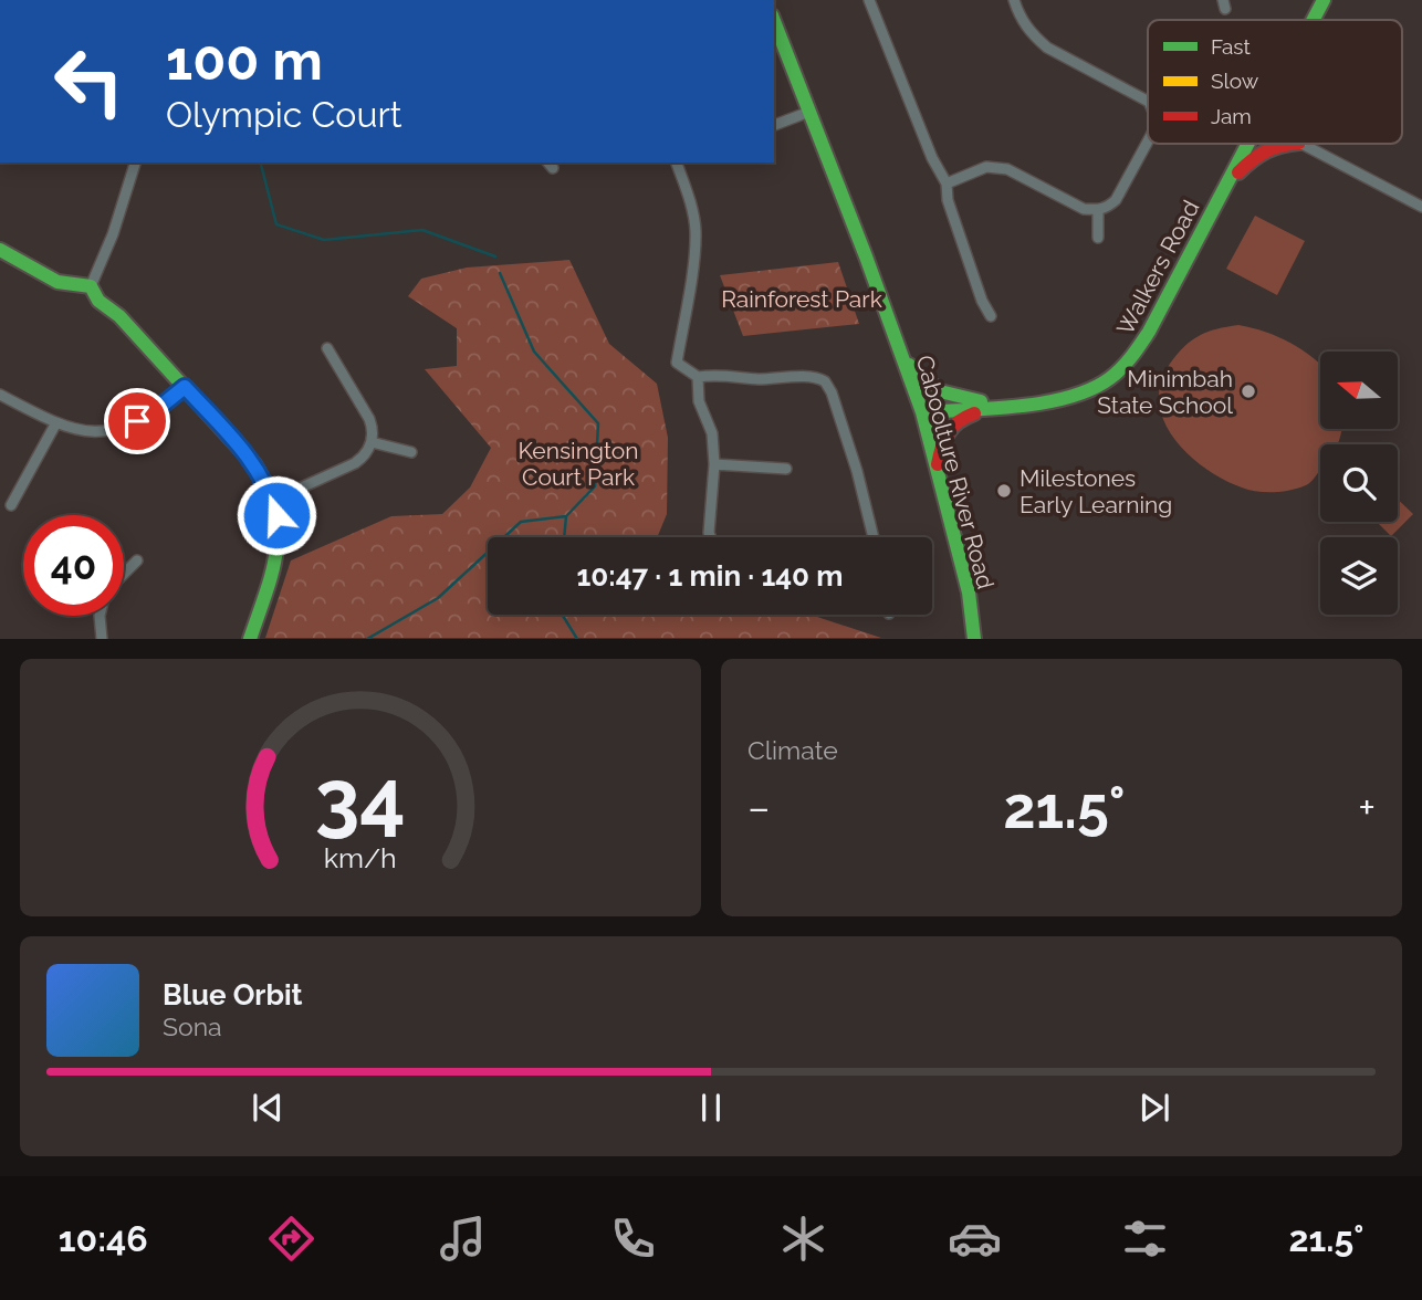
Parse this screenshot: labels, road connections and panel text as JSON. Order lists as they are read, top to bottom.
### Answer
{
  "streets": {
    "street": ["Walkers Road", "Caboolture River Road"]
  },
  "crossings": [
    ["Walkers Road", "Caboolture River Road"]
  ],
  "parks": ["Rainforest Park", "Kensington Court Park"],
  "places": ["Minimbah State School", "Milestones Early Learning"],
  "legend": ["Fast", "Slow", "Jam"],
  "north": "left",
  "page": {
    "turn": ["100 m", "Olympic Court"],
    "limit": "40",
    "trip": "10:47 · 1 min · 140 m",
    "tile": "Climate",
    "heat": ["−", "21.5°", "+"],
    "song": ["Blue Orbit", "Sona"],
    "tabs": ["10:46", "21.5°"],
    "gauge": ["34", "km/h"]
  }
}
